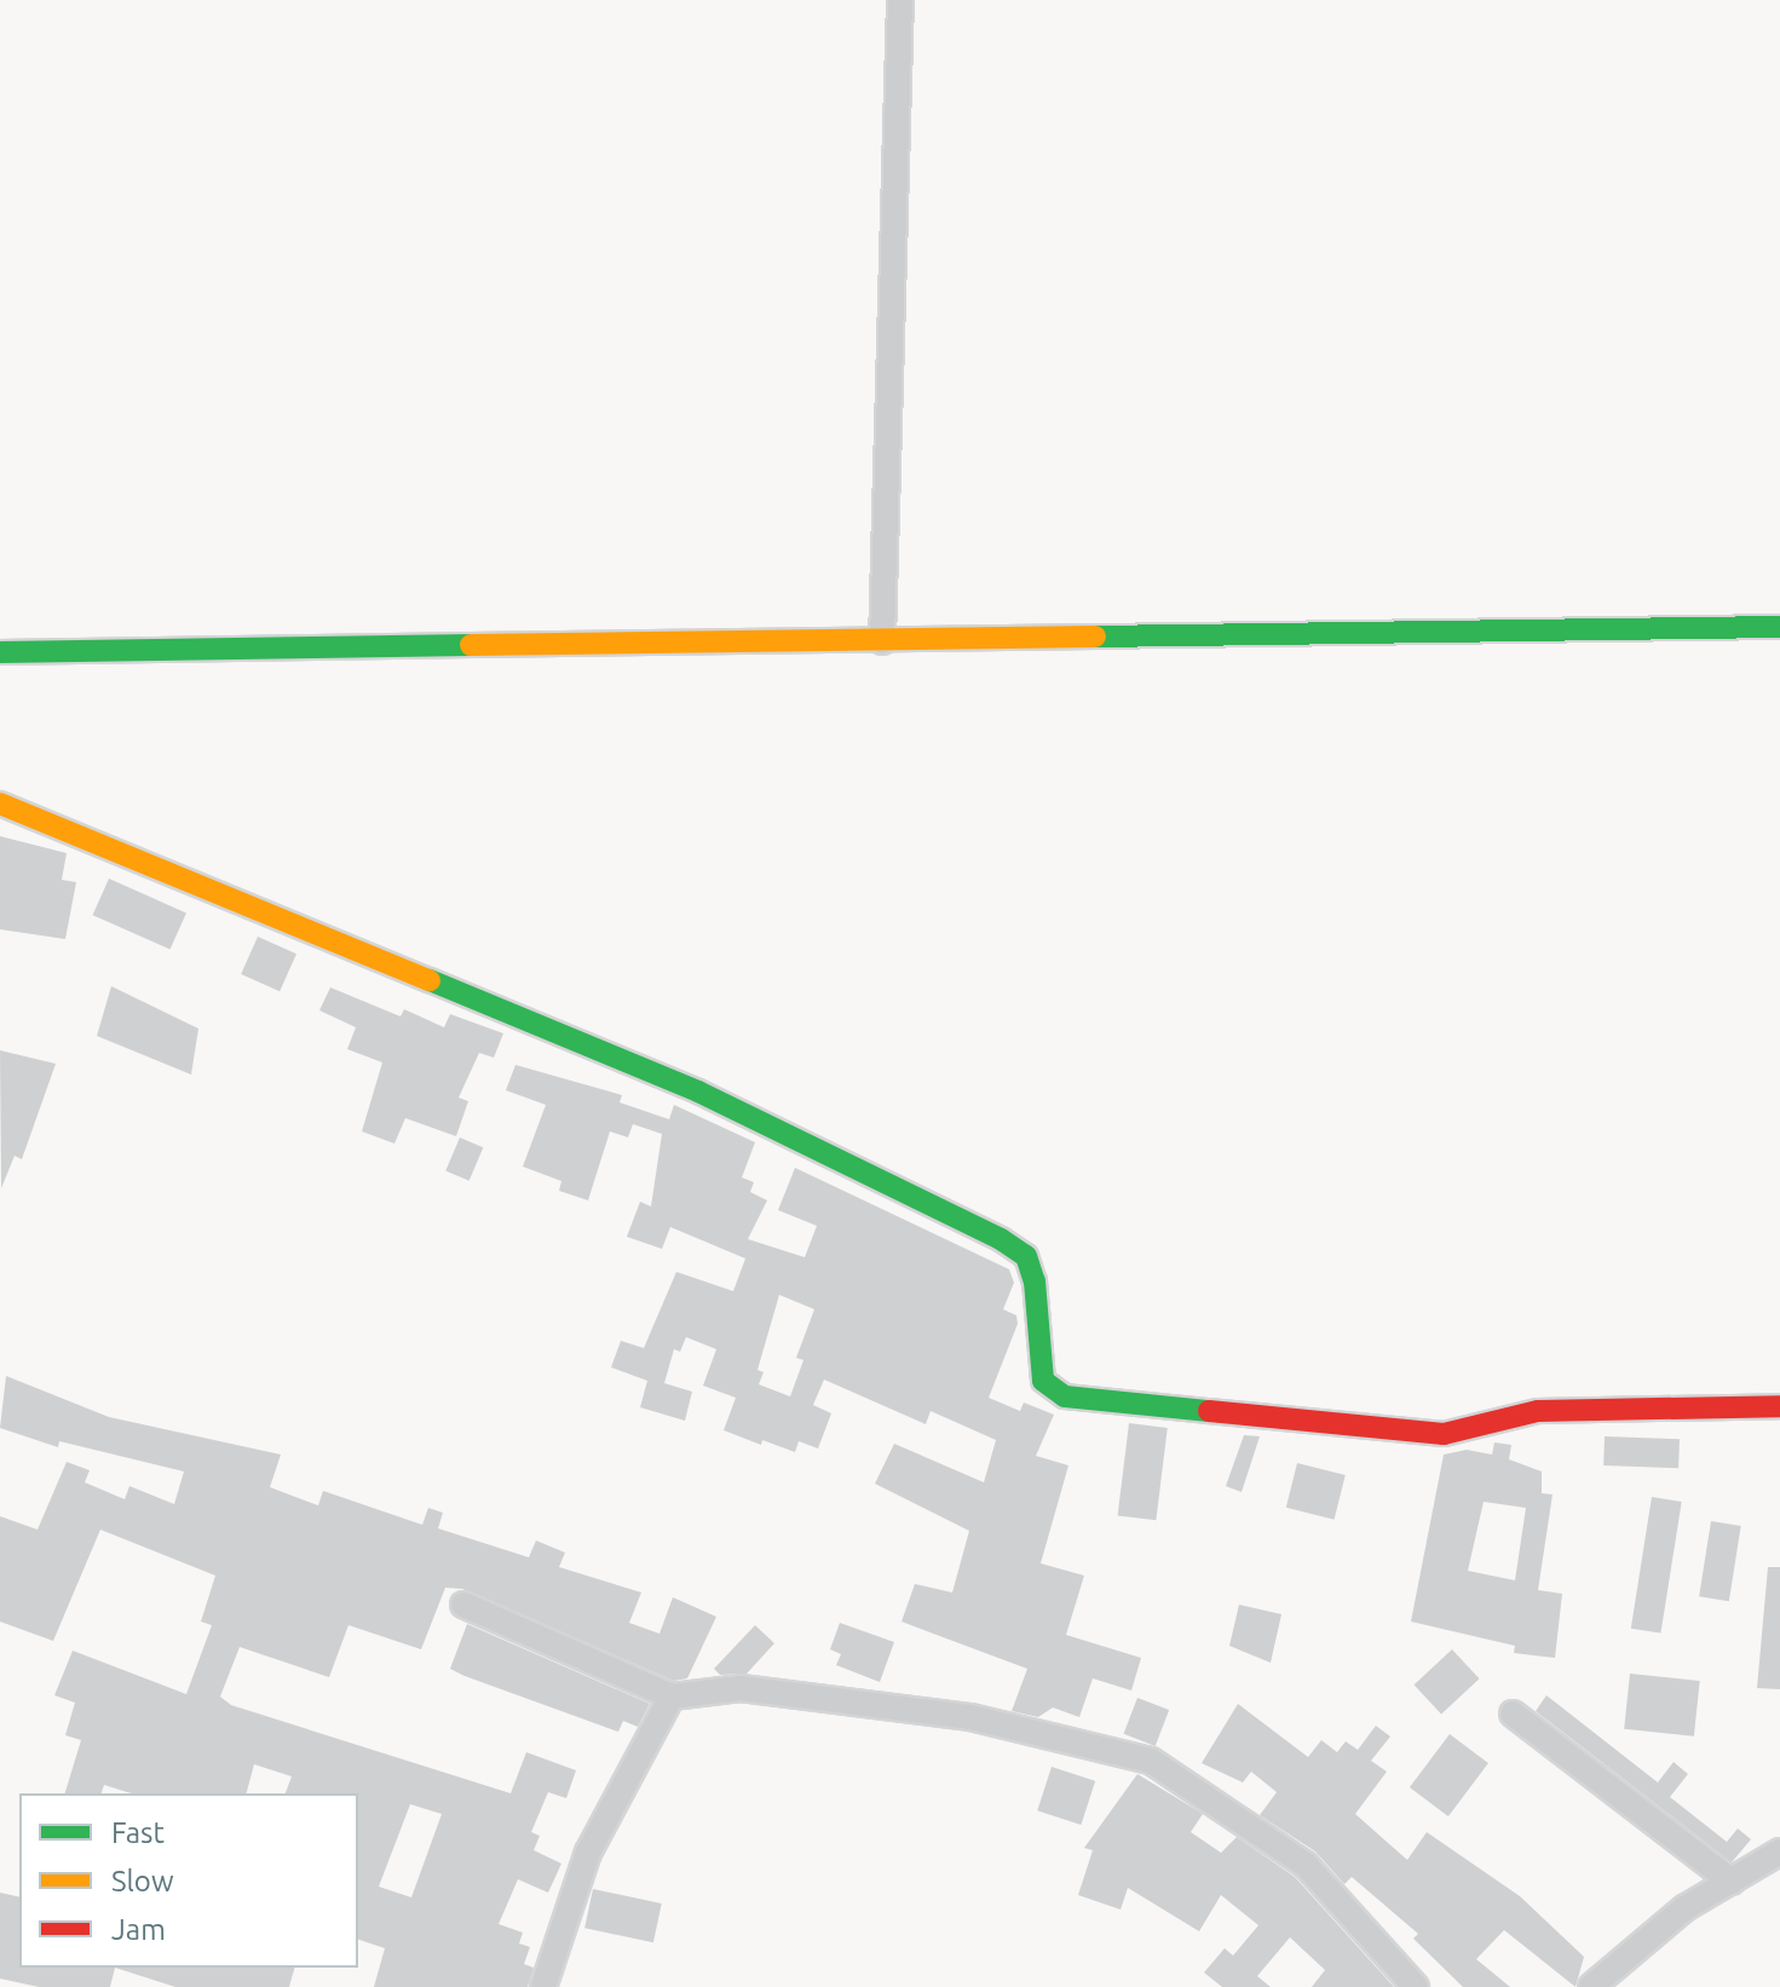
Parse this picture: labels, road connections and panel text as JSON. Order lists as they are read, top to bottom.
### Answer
{
  "legend": ["Fast", "Slow", "Jam"]
}
